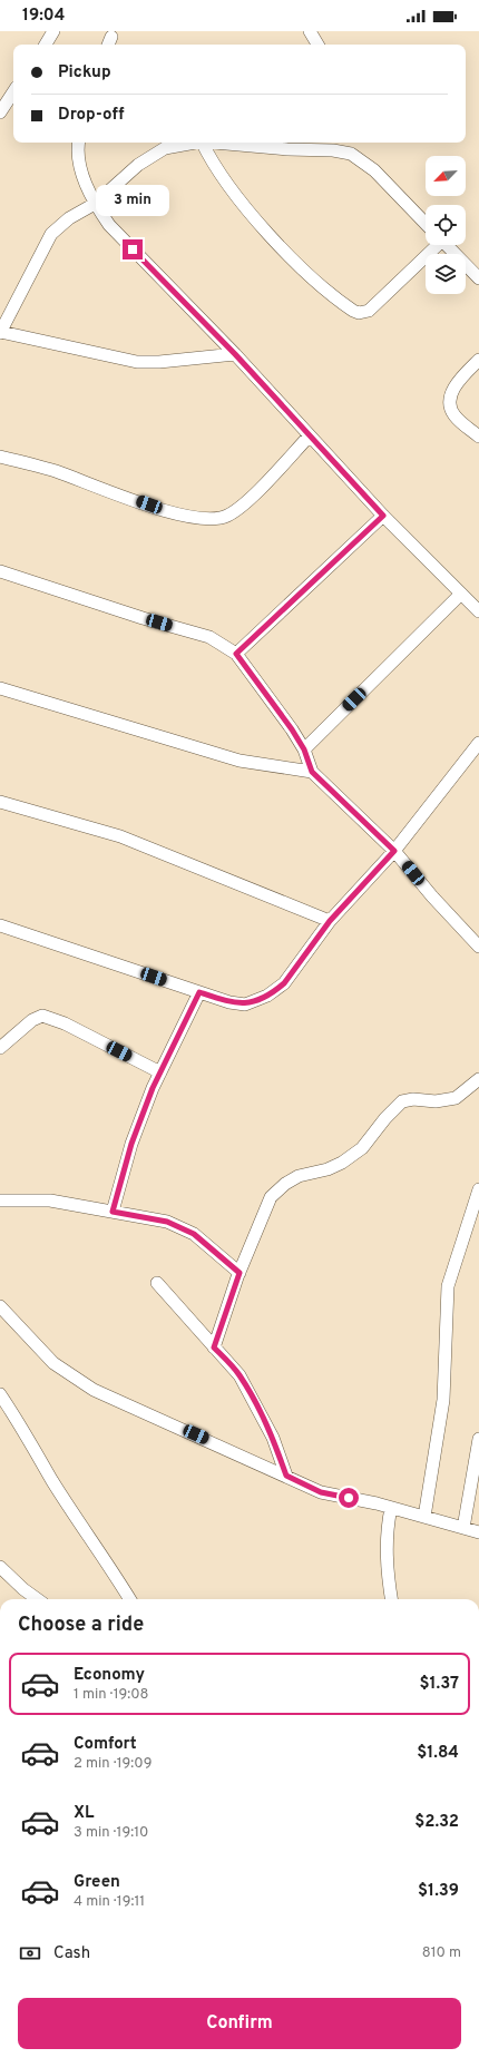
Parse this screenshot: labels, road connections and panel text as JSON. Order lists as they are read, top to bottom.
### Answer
{
  "north": "bottom left",
  "page": {
    "status": "19:04",
    "banner": ["Pickup", "Drop-off"],
    "bubble": "3 min",
    "heading": "Choose a ride",
    "list": [
      {
        "name": "Economy",
        "note": "1 min · 19:08",
        "value": "$1.37"
      },
      {
        "name": "Comfort",
        "note": "2 min · 19:09",
        "value": "$1.84"
      },
      {
        "name": "XL",
        "note": "3 min · 19:10",
        "value": "$2.32"
      },
      {
        "name": "Green",
        "note": "4 min · 19:11",
        "value": "$1.39"
      }
    ],
    "pay": ["Cash", "810 m"],
    "buttons": "Confirm"
  }
}
